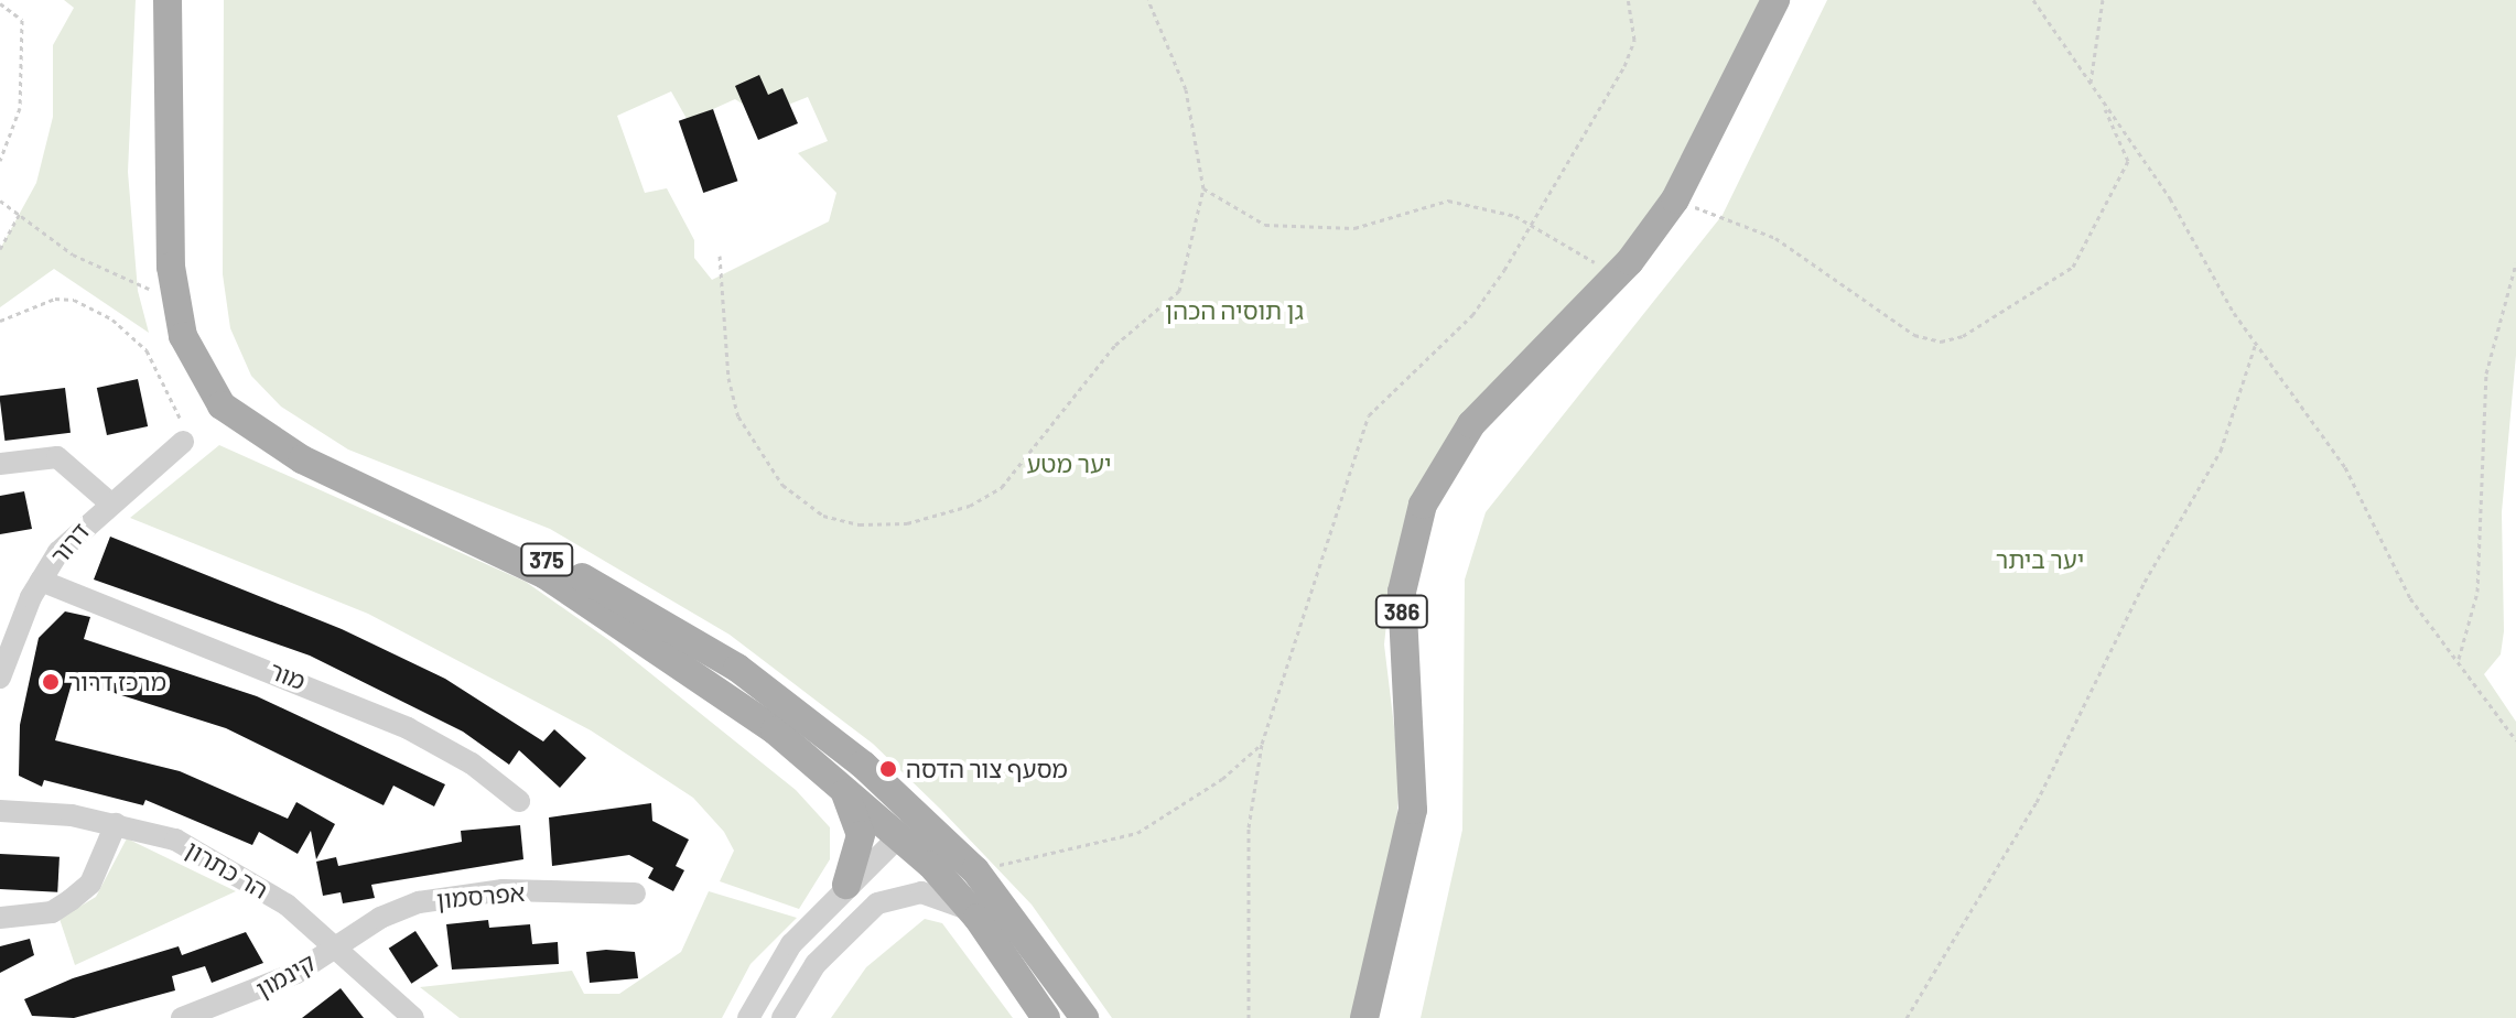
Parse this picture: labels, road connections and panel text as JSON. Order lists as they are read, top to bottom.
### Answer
{
  "streets": {
    "main road": ["375", "386"],
    "street": [
      "דרור",
      "מור",
      "הר כתרון",
      "אפרסמון",
      "קינמון"
    ]
  },
  "crossings": [
    ["דרור", "מור"],
    ["הר כתרון", "אפרסמון"],
    ["הר כתרון", "קינמון"],
    ["אפרסמון", "קינמון"]
  ],
  "parks": ["גן תוסיה הכהן", "יער מטע", "יער ביתר"],
  "places": ["מרכז דרור", "מסעף צור הדסה"]
}
